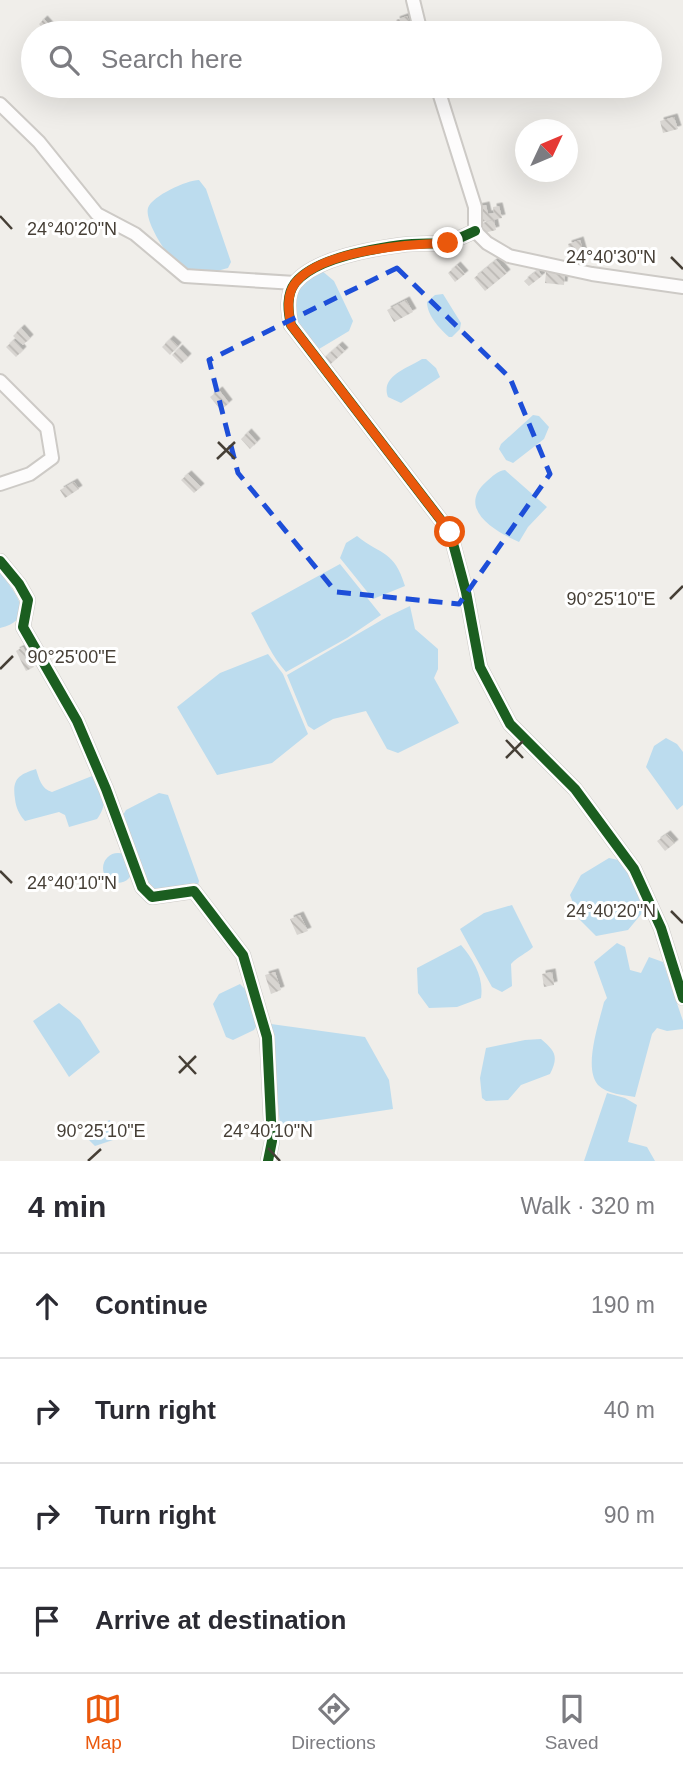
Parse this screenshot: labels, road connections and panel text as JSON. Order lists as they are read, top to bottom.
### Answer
{
  "north": "top right",
  "page": {
    "search": "Search here",
    "heading": ["4 min", "Walk · 320 m"],
    "list": [
      ["Continue", "190 m"],
      ["Turn right", "40 m"],
      ["Turn right", "90 m"],
      "Arrive at destination"
    ],
    "nav": ["Map", "Directions", "Saved"]
  },
  "coordinates": [
    "24°40'20\"N",
    "24°40'30\"N",
    "90°25'10\"E",
    "90°25'00\"E",
    "24°40'10\"N"
  ]
}
